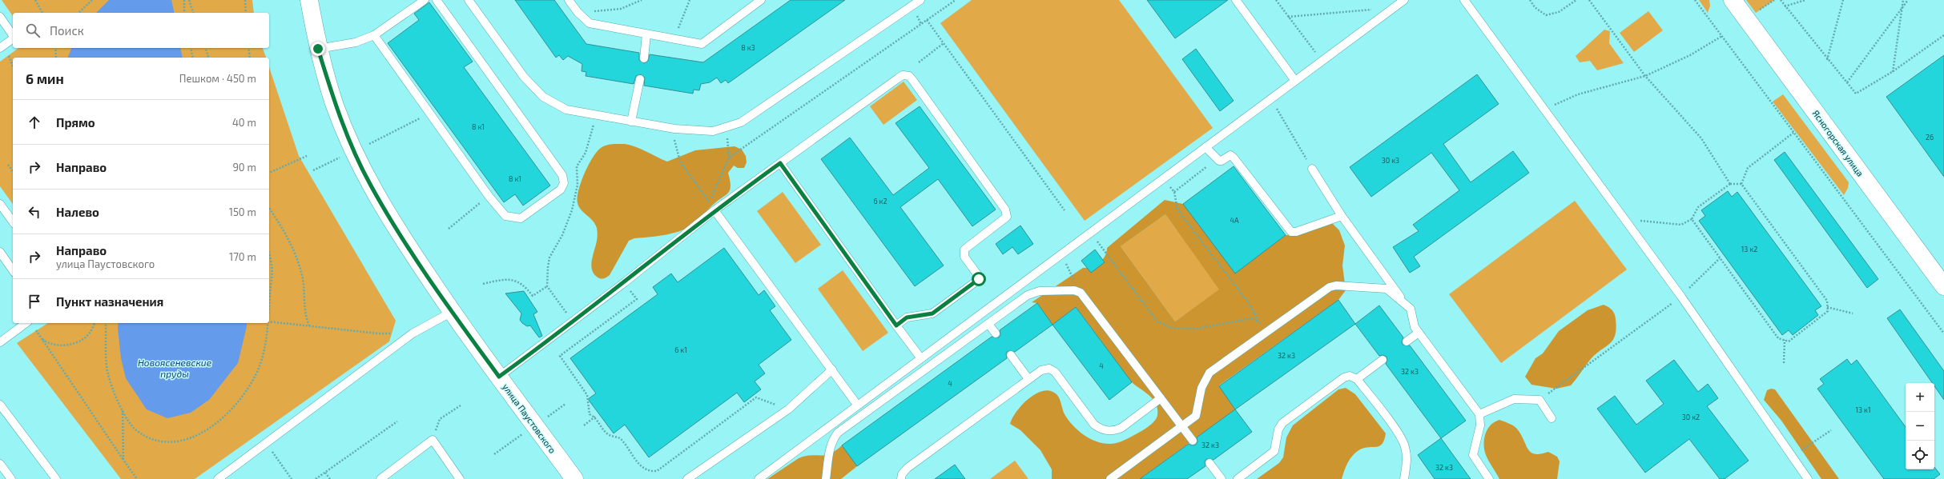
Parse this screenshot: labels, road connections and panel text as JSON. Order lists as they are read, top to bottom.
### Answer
{
  "streets": {
    "main road": ["Ясногорская улица", "улица Паустовского"]
  },
  "water": ["Новоясеневские пруды"],
  "house_numbers": [
    "8 к3",
    "8 к1",
    "26",
    "30 к3",
    "8 к1",
    "6 к2",
    "4А",
    "13 к2",
    "6 к1",
    "32 к3",
    "4",
    "32 к3",
    "4",
    "13 к1",
    "30 к2",
    "32 к3",
    "32 к3"
  ],
  "page": {
    "search": "Поиск",
    "heading": ["6 мин", "Пешком · 450 m"],
    "list": [
      ["Прямо", "40 m"],
      ["Направо", "90 m"],
      ["Налево", "150 m"],
      ["Направо", "улица Паустовского", "170 m"],
      "Пункт назначения"
    ],
    "map_buttons": ["+", "−"]
  }
}
